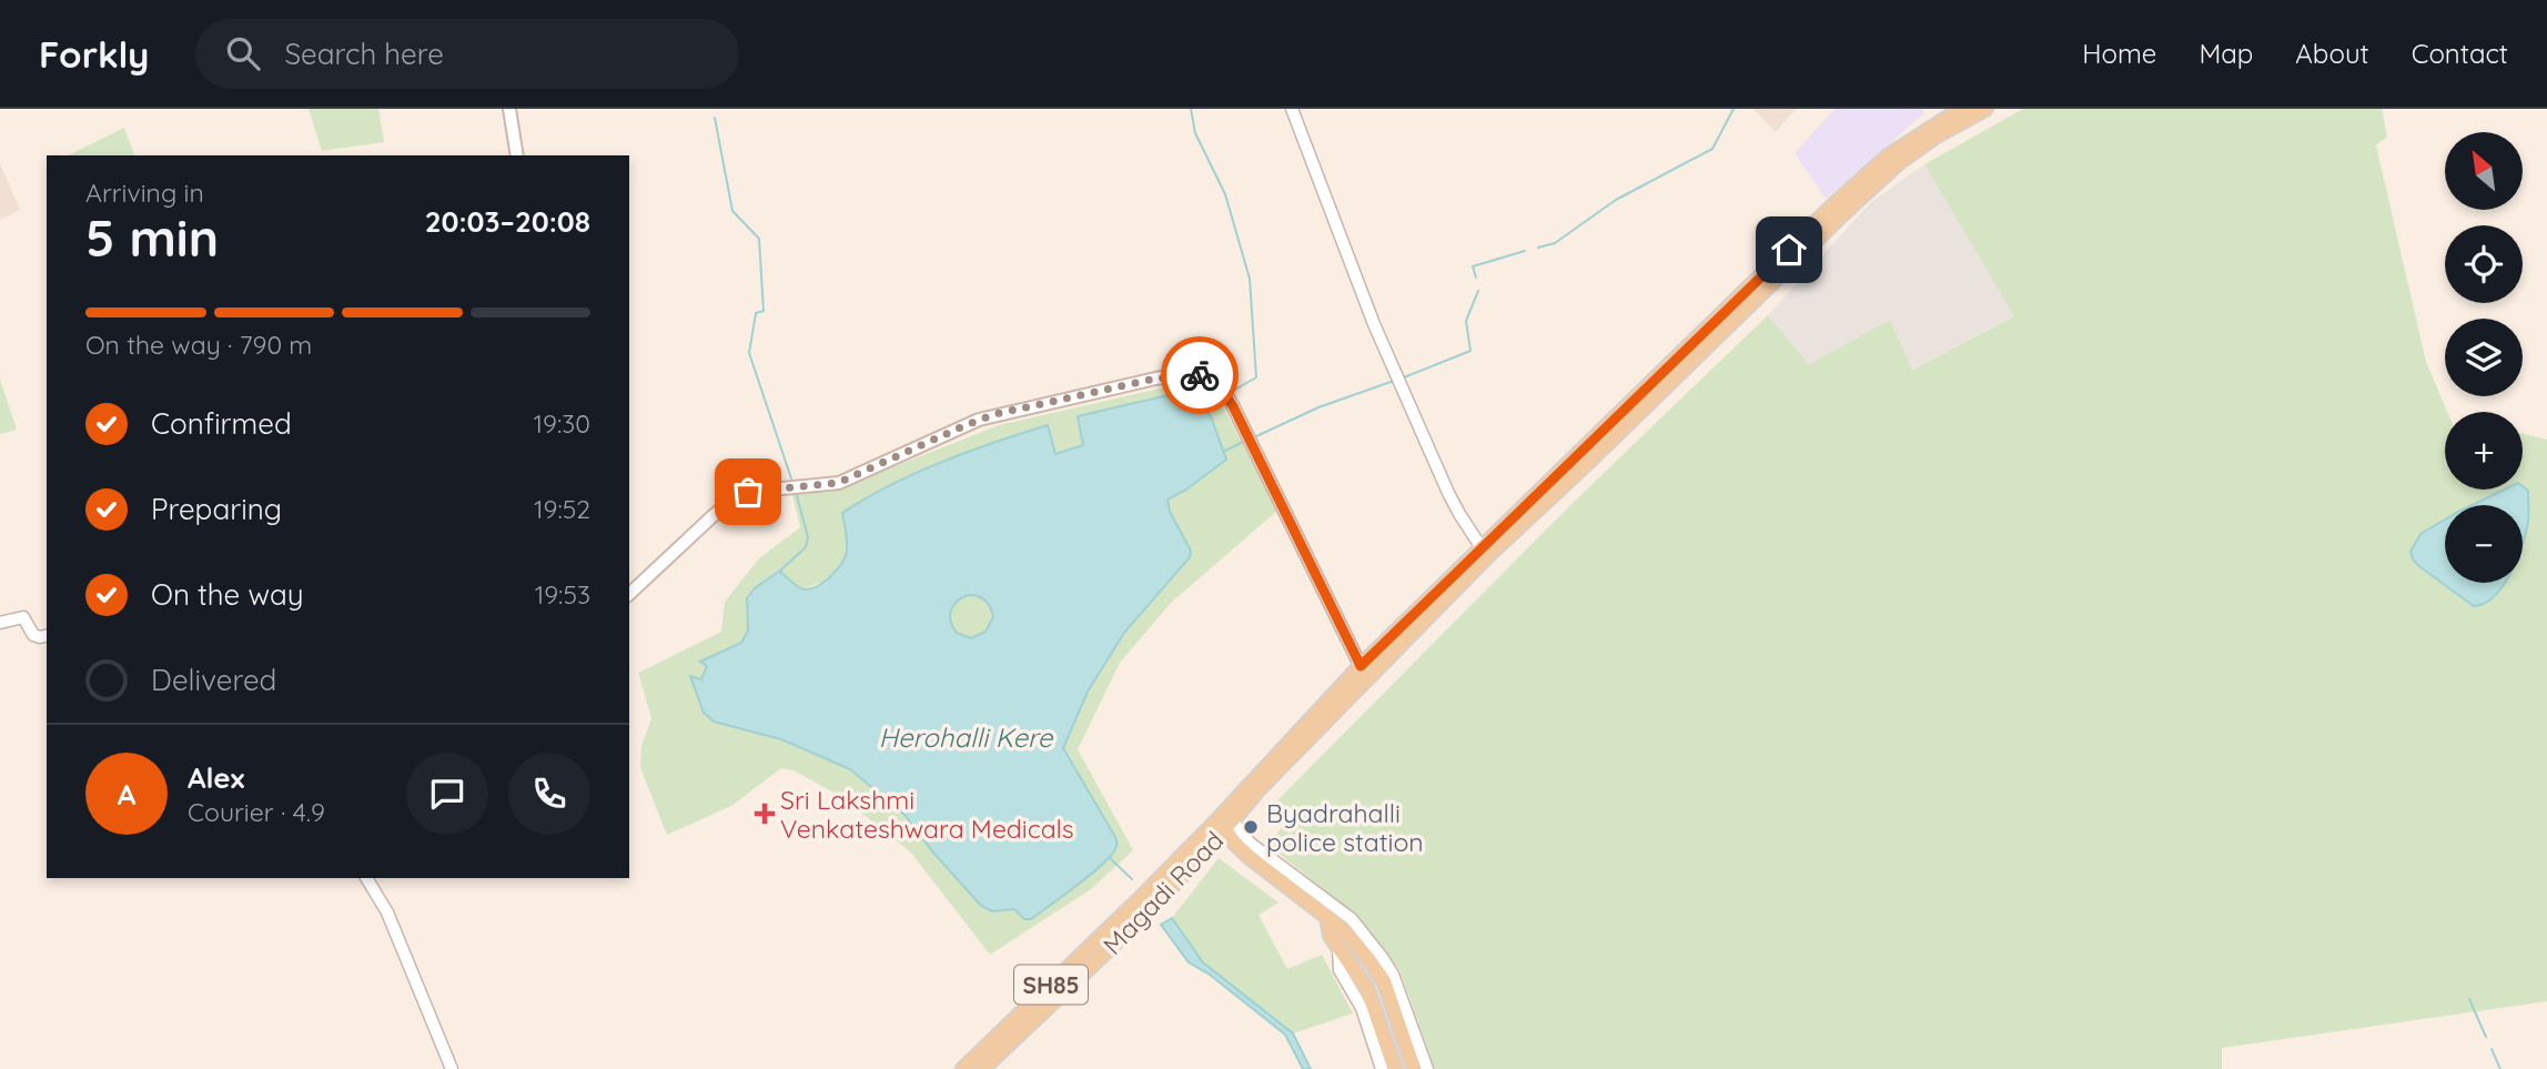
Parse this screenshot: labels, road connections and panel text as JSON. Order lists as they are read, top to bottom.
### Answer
{
  "streets": {
    "main road": ["Magadi Road", "SH85"]
  },
  "water": ["Herohalli Kere"],
  "places": {
    "health": ["Sri Lakshmi Venkateshwara Medicals"],
    "other": ["Byadrahalli police station"]
  },
  "north": "top left",
  "page": {
    "header": "Forkly",
    "search": "Search here",
    "nav": [
      "Home",
      "Map",
      "About",
      "Contact"
    ],
    "map_buttons": ["+", "−"],
    "heading": ["5 min", "Arriving in", "20:03–20:08"],
    "panel": ["Alex", "Courier · 4.9"],
    "bar": "On the way · 790 m",
    "list": [
      ["Confirmed", "19:30"],
      ["Preparing", "19:52"],
      ["On the way", "19:53"],
      "Delivered"
    ],
    "round": "A"
  }
}
